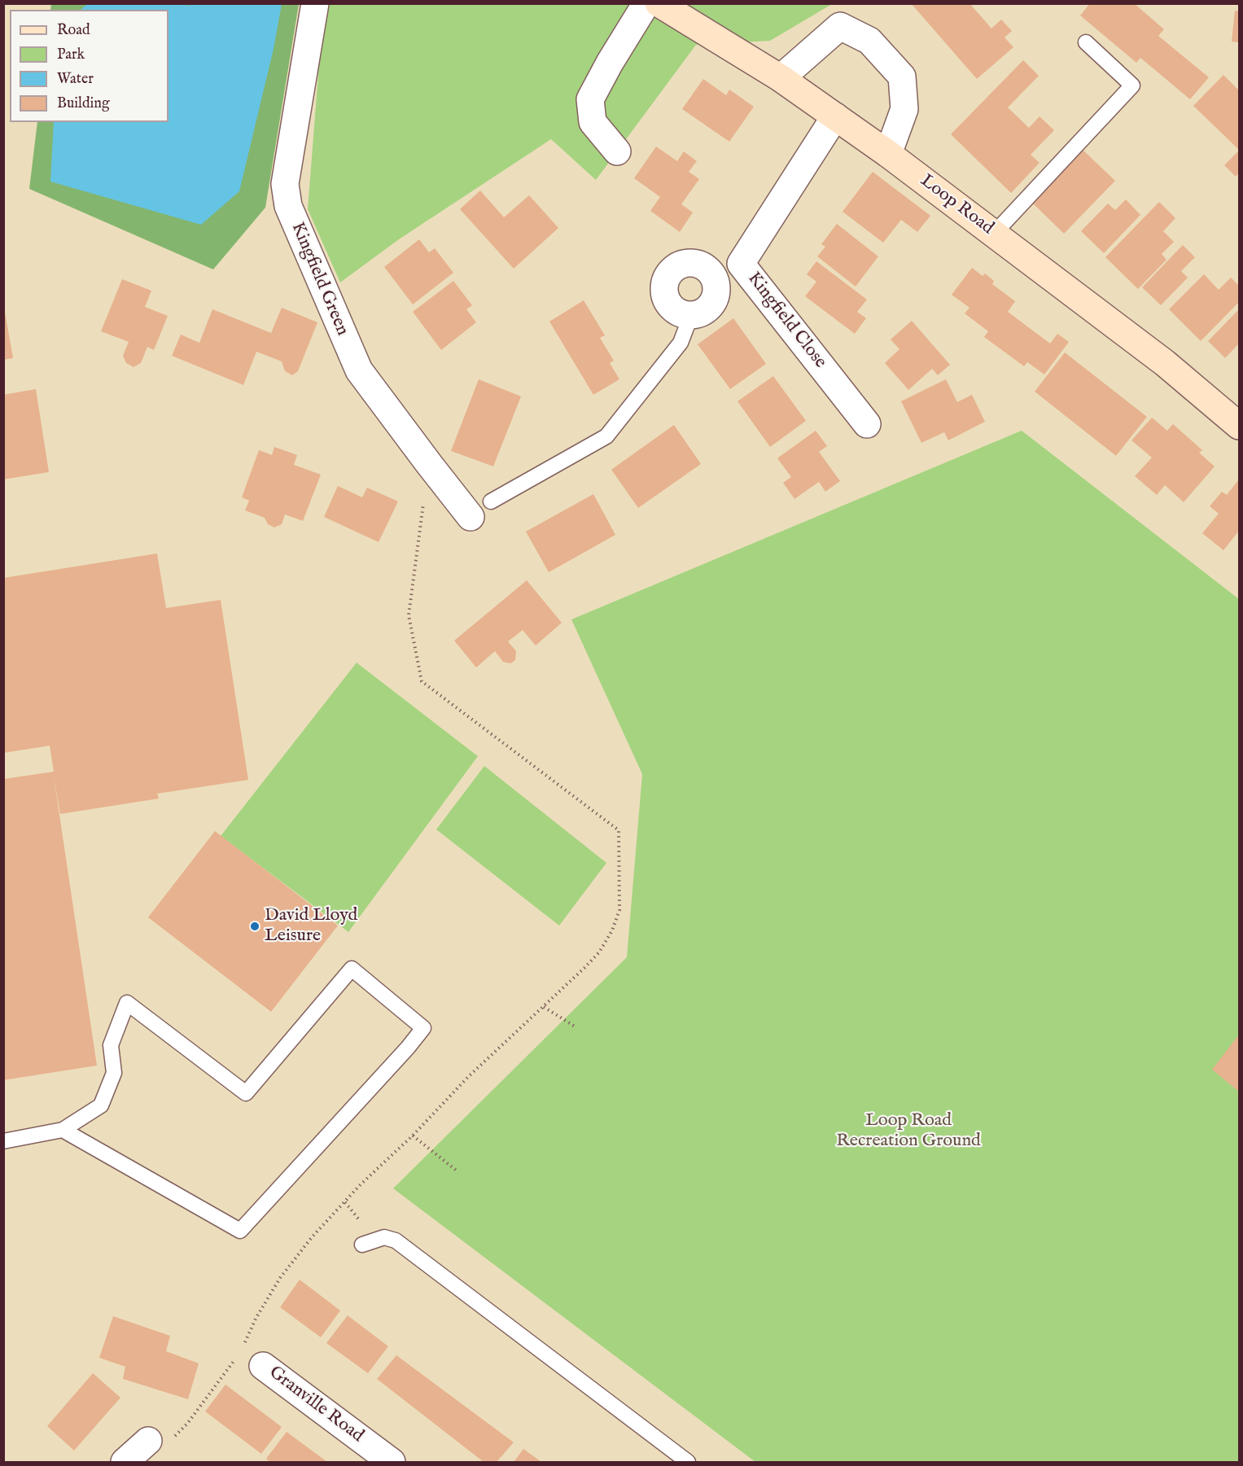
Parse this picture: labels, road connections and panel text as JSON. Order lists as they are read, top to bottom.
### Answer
{
  "streets": {
    "main road": ["Loop Road"],
    "street": ["Kingfield Green", "Kingfield Close", "Granville Road"]
  },
  "crossings": [
    ["Loop Road", "Kingfield Close"]
  ],
  "parks": ["Loop Road Recreation Ground"],
  "places": ["David Lloyd Leisure"],
  "legend": [
    "Road",
    "Park",
    "Water",
    "Building"
  ]
}
